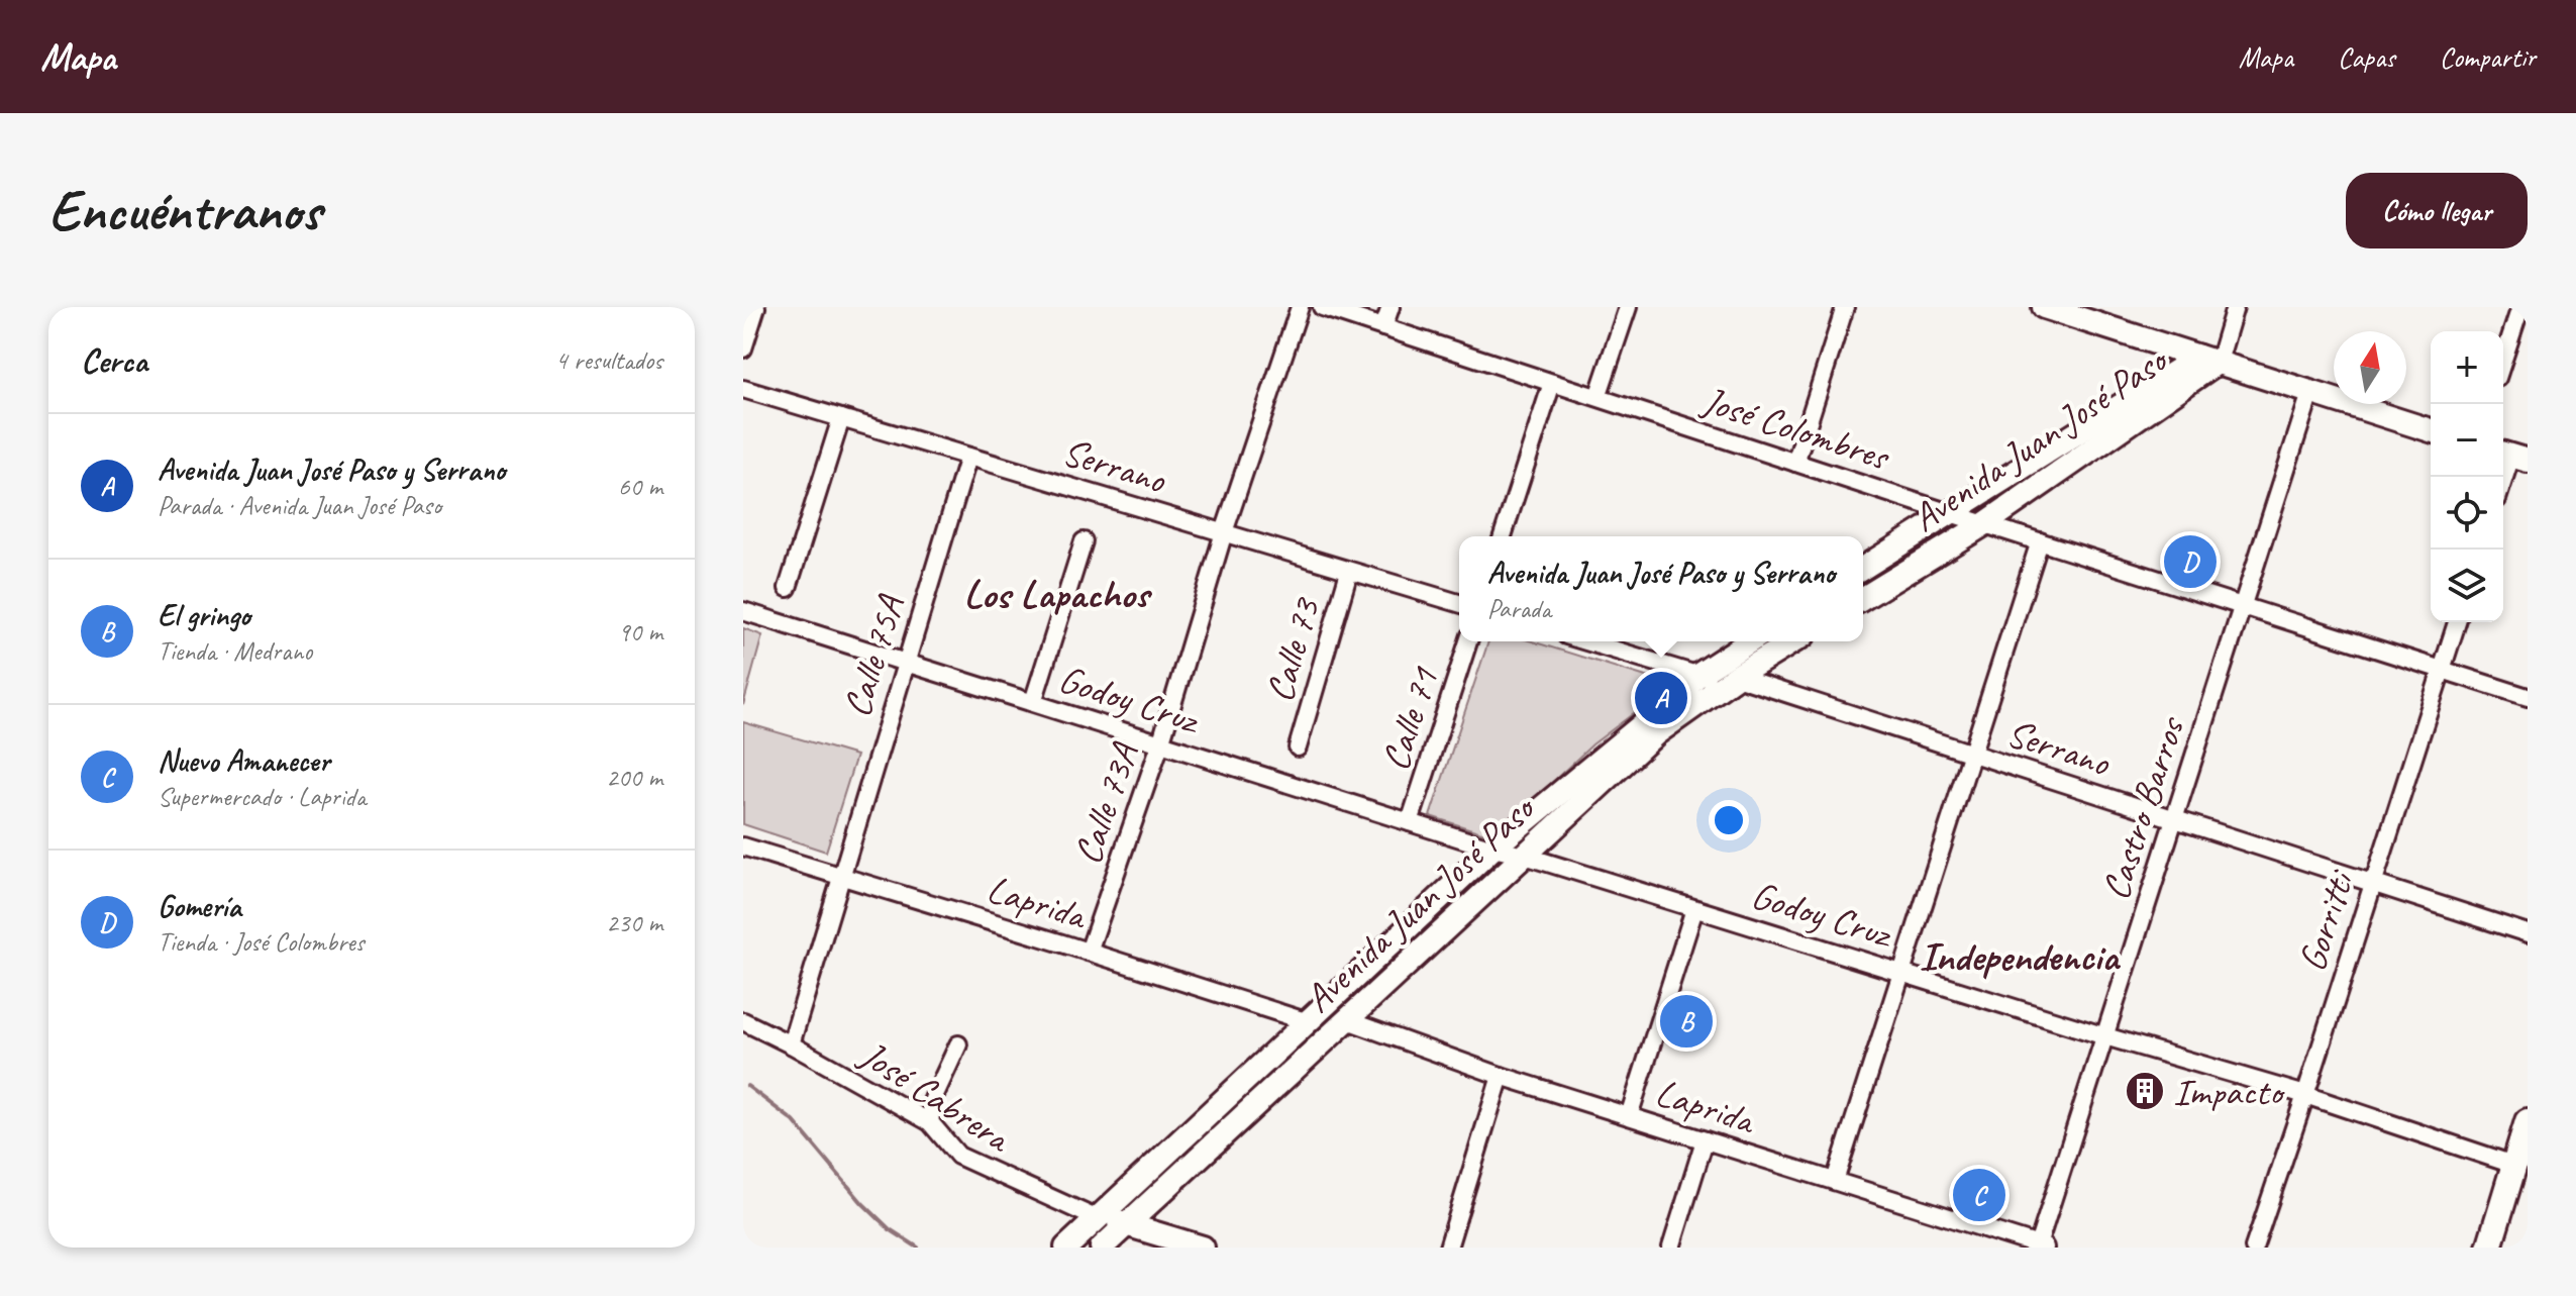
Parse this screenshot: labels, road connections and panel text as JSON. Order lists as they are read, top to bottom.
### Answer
{
  "streets": {
    "main road": ["Avenida Juan José Paso"],
    "street": [
      "José Colombres",
      "Serrano",
      "Calle 73",
      "Calle 75A",
      "Godoy Cruz",
      "Calle 71",
      "Calle 73A",
      "Castro Barros",
      "Laprida",
      "Gorritti",
      "José Cabrera"
    ]
  },
  "crossings": [
    ["José Colombres", "Avenida Juan José Paso"],
    ["José Colombres", "Castro Barros"],
    ["José Colombres", "Gorritti"],
    ["Avenida Juan José Paso", "Serrano"],
    ["Avenida Juan José Paso", "Godoy Cruz"],
    ["Avenida Juan José Paso", "Laprida"],
    ["Avenida Juan José Paso", "José Cabrera"],
    ["Serrano", "Calle 73"],
    ["Serrano", "Calle 75A"],
    ["Serrano", "Calle 73A"],
    ["Serrano", "Castro Barros"],
    ["Serrano", "Gorritti"],
    ["Calle 75A", "Godoy Cruz"],
    ["Calle 75A", "Laprida"],
    ["Calle 75A", "José Cabrera"],
    ["Godoy Cruz", "Calle 71"],
    ["Godoy Cruz", "Calle 73A"],
    ["Godoy Cruz", "Castro Barros"],
    ["Godoy Cruz", "Gorritti"],
    ["Calle 73A", "Laprida"],
    ["Castro Barros", "Laprida"]
  ],
  "districts": ["Los Lapachos", "Independencia"],
  "places": {
    "building": ["Impacto"]
  },
  "north": "top",
  "page": {
    "header": "Mapa",
    "nav": ["Mapa", "Capas", "Compartir"],
    "buttons": "Cómo llegar",
    "title": "Encuéntranos",
    "heading": ["Cerca", "4 resultados"],
    "map_buttons": ["+", "−"],
    "list": [
      {
        "mark": "A",
        "name": "Avenida Juan José Paso y Serrano",
        "note": "Parada · Avenida Juan José Paso",
        "value": "60 m"
      },
      {
        "mark": "B",
        "name": "El gringo",
        "note": "Tienda · Medrano",
        "value": "90 m"
      },
      {
        "mark": "C",
        "name": "Nuevo Amanecer",
        "note": "Supermercado · Laprida",
        "value": "200 m"
      },
      {
        "mark": "D",
        "name": "Gomería",
        "note": "Tienda · José Colombres",
        "value": "230 m"
      }
    ],
    "pins": [
      "D",
      "A",
      "B",
      "C"
    ],
    "popup": ["Avenida Juan José Paso y Serrano", "Parada"]
  }
}
